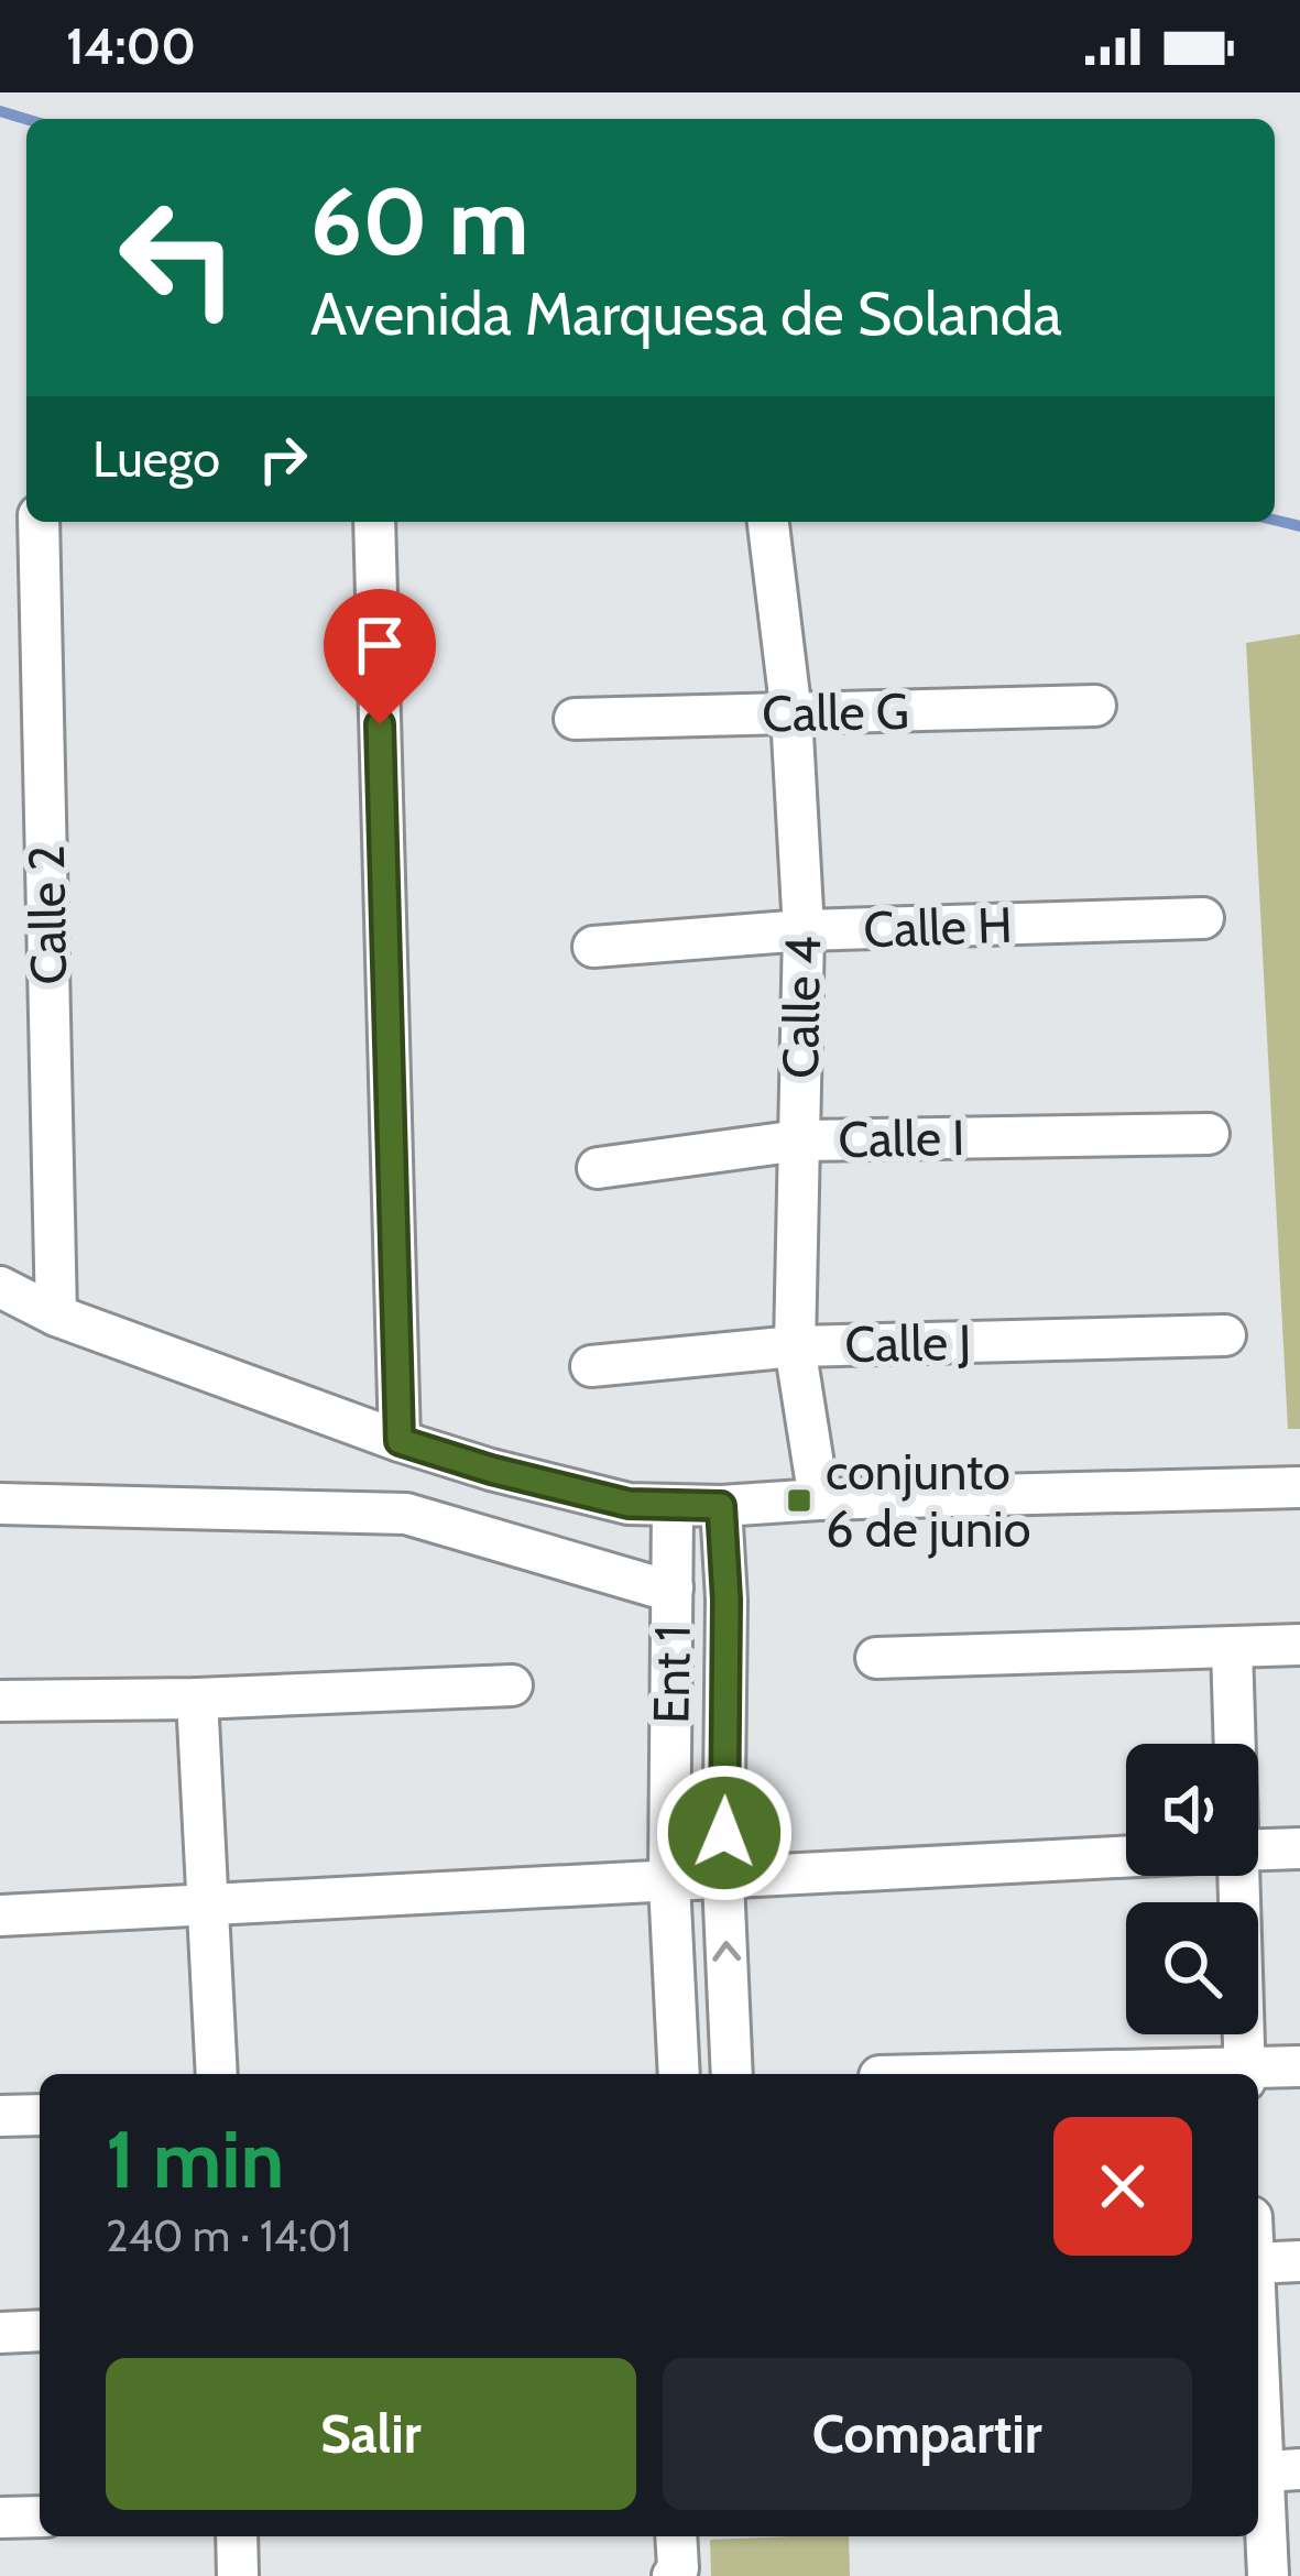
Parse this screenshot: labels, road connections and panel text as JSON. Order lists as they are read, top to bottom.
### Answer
{
  "streets": {
    "street": [
      "Calle G",
      "Calle 2",
      "Calle H",
      "Calle 4",
      "Calle I",
      "Calle J",
      "Ent 1"
    ]
  },
  "crossings": [
    ["Calle G", "Calle 4"],
    ["Calle H", "Calle 4"],
    ["Calle 4", "Calle I"],
    ["Calle 4", "Calle J"]
  ],
  "places": {
    "transit": ["conjunto 6 de junio"]
  },
  "page": {
    "status": "14:00",
    "turn": ["60 m", "Avenida Marquesa de Solanda"],
    "then": "Luego",
    "heading": ["1 min", "240 m · 14:01"],
    "buttons": ["Salir", "Compartir"]
  }
}
